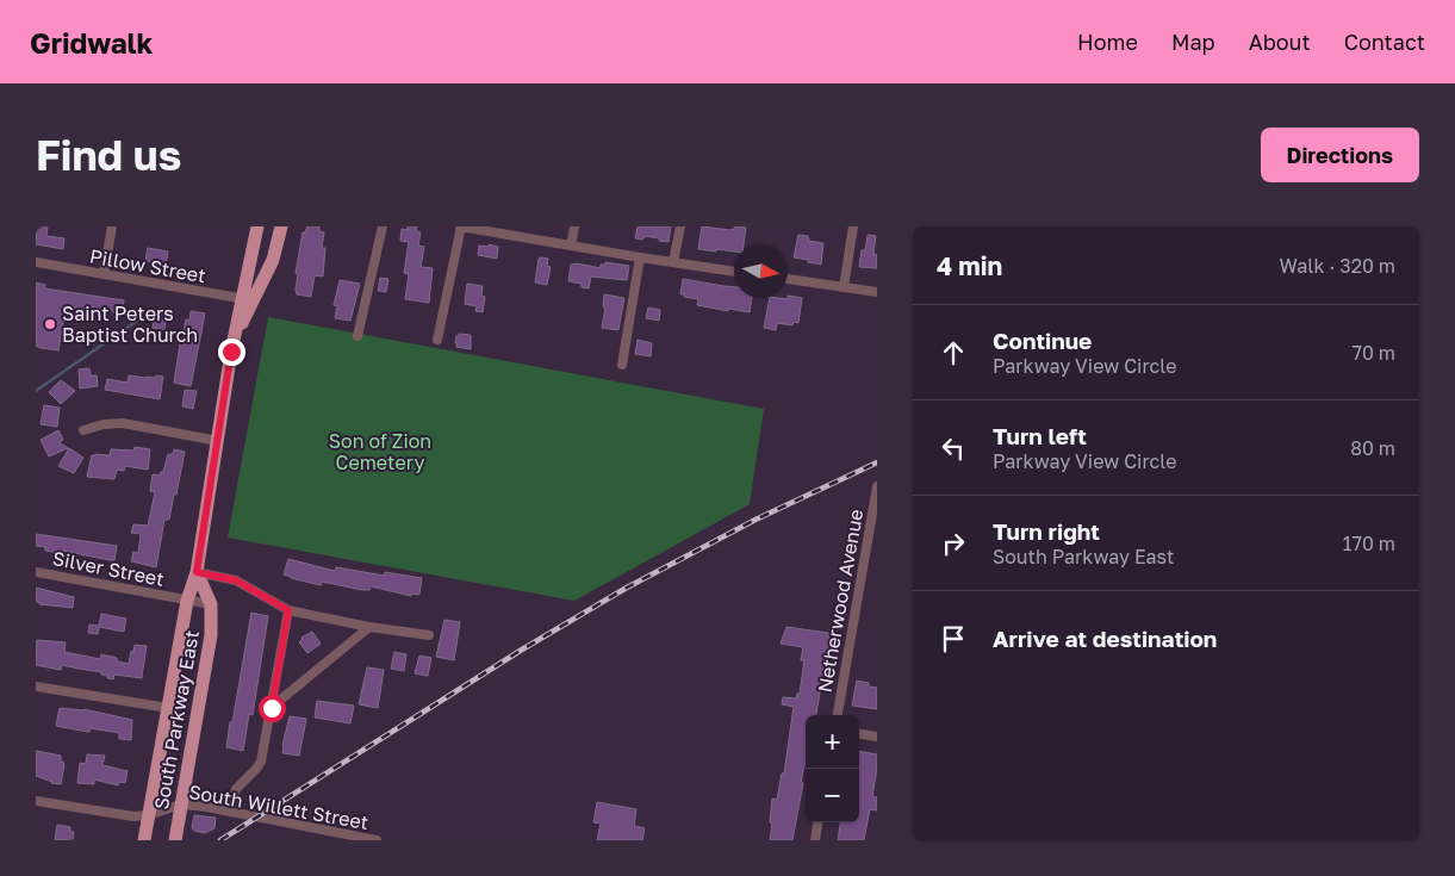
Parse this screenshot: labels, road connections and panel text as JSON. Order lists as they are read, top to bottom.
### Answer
{
  "streets": {
    "main road": ["South Parkway East"],
    "street": [
      "Pillow Street",
      "Silver Street",
      "Netherwood Avenue",
      "South Willett Street"
    ]
  },
  "crossings": [
    ["Pillow Street", "South Parkway East"],
    ["Silver Street", "South Parkway East"],
    ["South Parkway East", "South Willett Street"]
  ],
  "parks": ["Son of Zion Cemetery"],
  "places": ["Saint Peters Baptist Church"],
  "north": "right",
  "page": {
    "header": "Gridwalk",
    "nav": [
      "Home",
      "Map",
      "About",
      "Contact"
    ],
    "buttons": "Directions",
    "title": "Find us",
    "heading": ["4 min", "Walk · 320 m"],
    "list": [
      ["Continue", "Parkway View Circle", "70 m"],
      ["Turn left", "Parkway View Circle", "80 m"],
      ["Turn right", "South Parkway East", "170 m"],
      "Arrive at destination"
    ],
    "map_buttons": ["+", "−"]
  }
}
